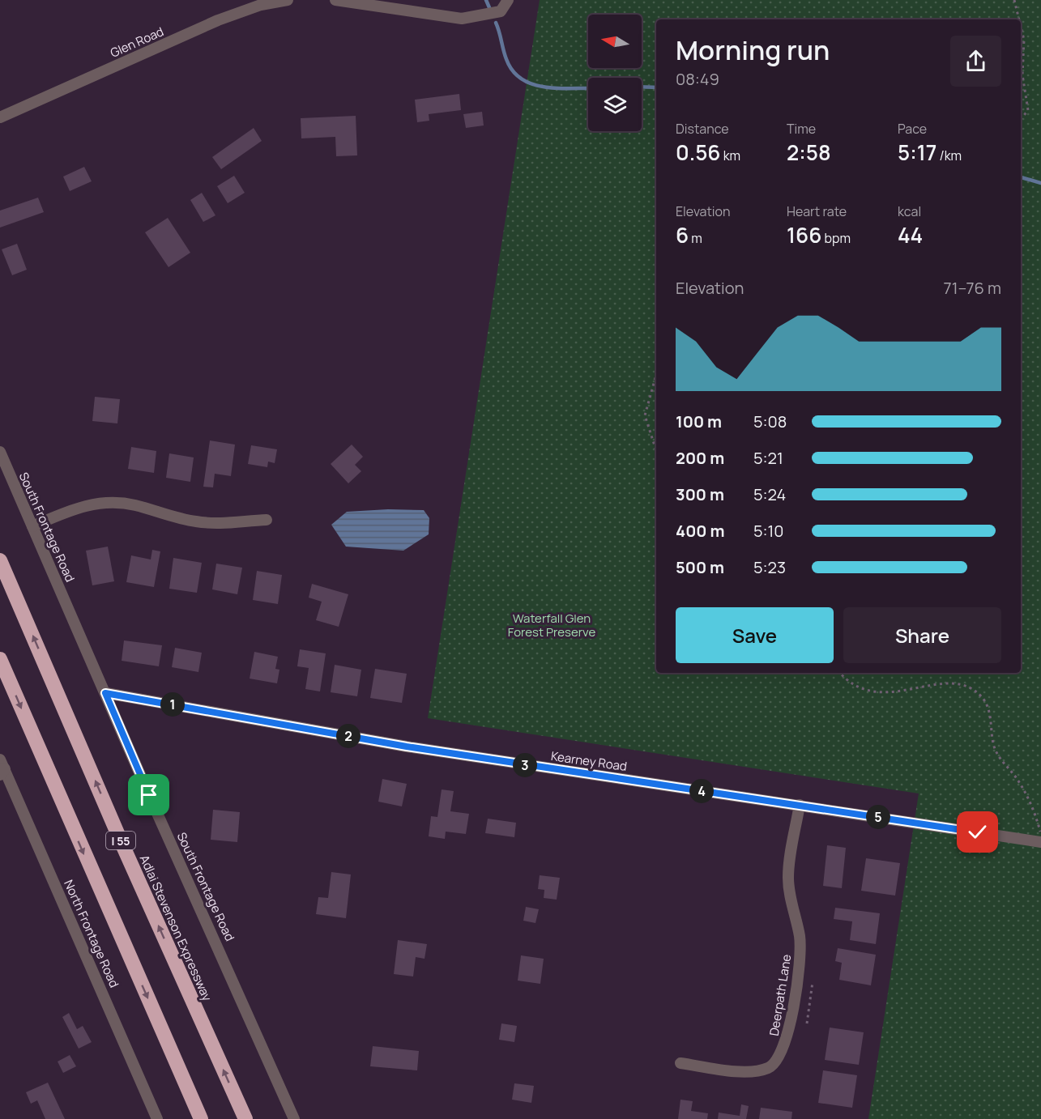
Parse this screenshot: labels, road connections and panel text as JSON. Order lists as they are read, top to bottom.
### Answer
{
  "streets": {
    "highway": ["I 55", "Adlai Stevenson Expressway"],
    "street": [
      "Glen Road",
      "South Frontage Road",
      "Kearney Road",
      "North Frontage Road",
      "Deerpath Lane"
    ]
  },
  "crossings": [
    ["South Frontage Road", "Kearney Road"],
    ["Kearney Road", "Deerpath Lane"]
  ],
  "parks": ["Waterfall Glen Forest Preserve"],
  "north": "left",
  "page": {
    "heading": ["Morning run", "08:49"],
    "stats": [
      ["Distance", "0.56 km"],
      ["Time", "2:58"],
      ["Pace", "5:17 /km"],
      ["Elevation", "6 m"],
      ["Heart rate", "166 bpm"],
      ["kcal", "44"]
    ],
    "chart": ["Elevation", "71–76 m"],
    "list": [
      {
        "name": "100 m",
        "note": "5:08"
      },
      {
        "name": "200 m",
        "note": "5:21"
      },
      {
        "name": "300 m",
        "note": "5:24"
      },
      {
        "name": "400 m",
        "note": "5:10"
      },
      {
        "name": "500 m",
        "note": "5:23"
      }
    ],
    "buttons": ["Save", "Share"],
    "pins": [
      "1",
      "2",
      "3",
      "4",
      "5"
    ]
  }
}
